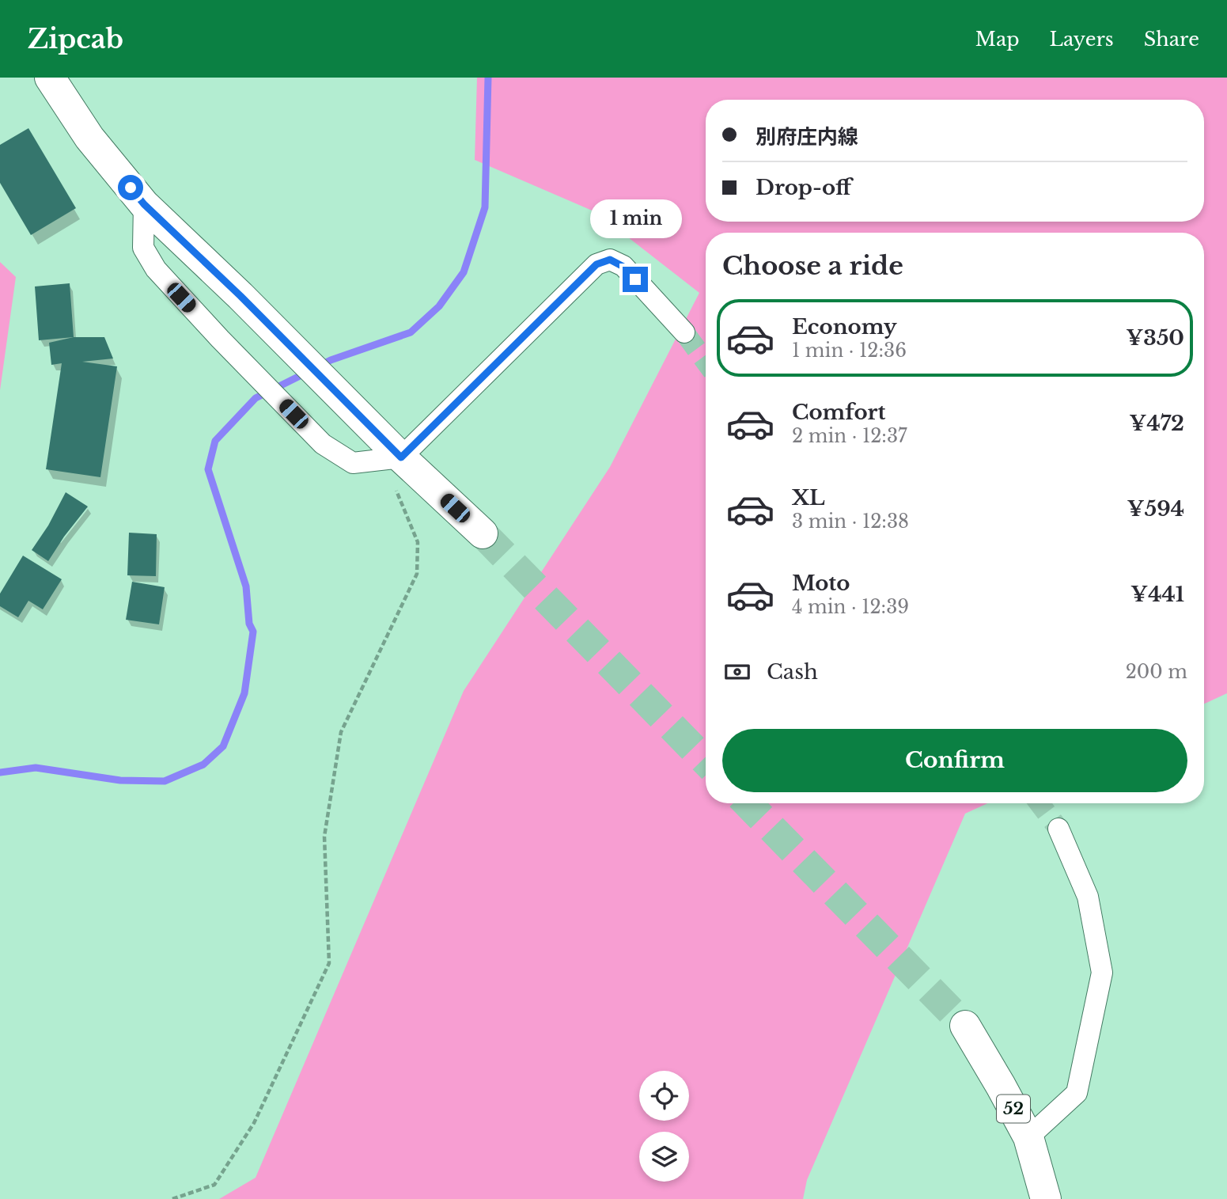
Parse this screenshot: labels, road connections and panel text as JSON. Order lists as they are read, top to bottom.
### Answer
{
  "streets": {
    "main road": ["52"]
  },
  "page": {
    "header": "Zipcab",
    "nav": ["Map", "Layers", "Share"],
    "banner": ["別府庄内線", "Drop-off"],
    "bubble": "1 min",
    "heading": "Choose a ride",
    "list": [
      {
        "name": "Economy",
        "note": "1 min · 12:36",
        "value": "¥350"
      },
      {
        "name": "Comfort",
        "note": "2 min · 12:37",
        "value": "¥472"
      },
      {
        "name": "XL",
        "note": "3 min · 12:38",
        "value": "¥594"
      },
      {
        "name": "Moto",
        "note": "4 min · 12:39",
        "value": "¥441"
      }
    ],
    "pay": ["Cash", "200 m"],
    "buttons": "Confirm"
  }
}
